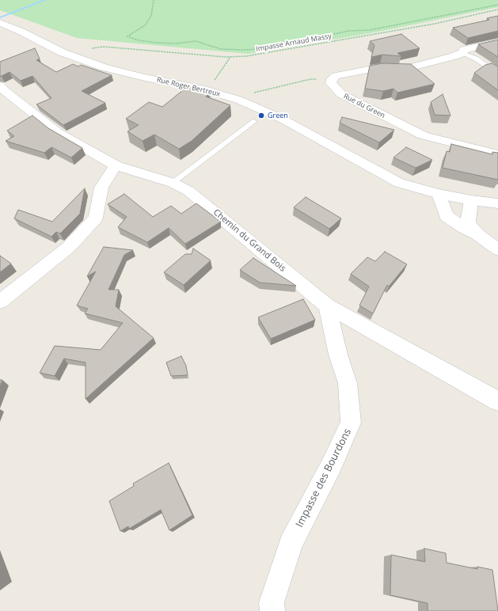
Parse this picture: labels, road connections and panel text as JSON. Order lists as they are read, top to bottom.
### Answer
{
  "streets": {
    "street": [
      "Rue Roger Bertreux",
      "Rue du Green",
      "Chemin du Grand Bois",
      "Impasse des Bourdons"
    ],
    "path": ["Impasse Arnaud Massy"]
  },
  "crossings": [
    ["Chemin du Grand Bois", "Impasse des Bourdons"]
  ],
  "places": ["Green"]
}
